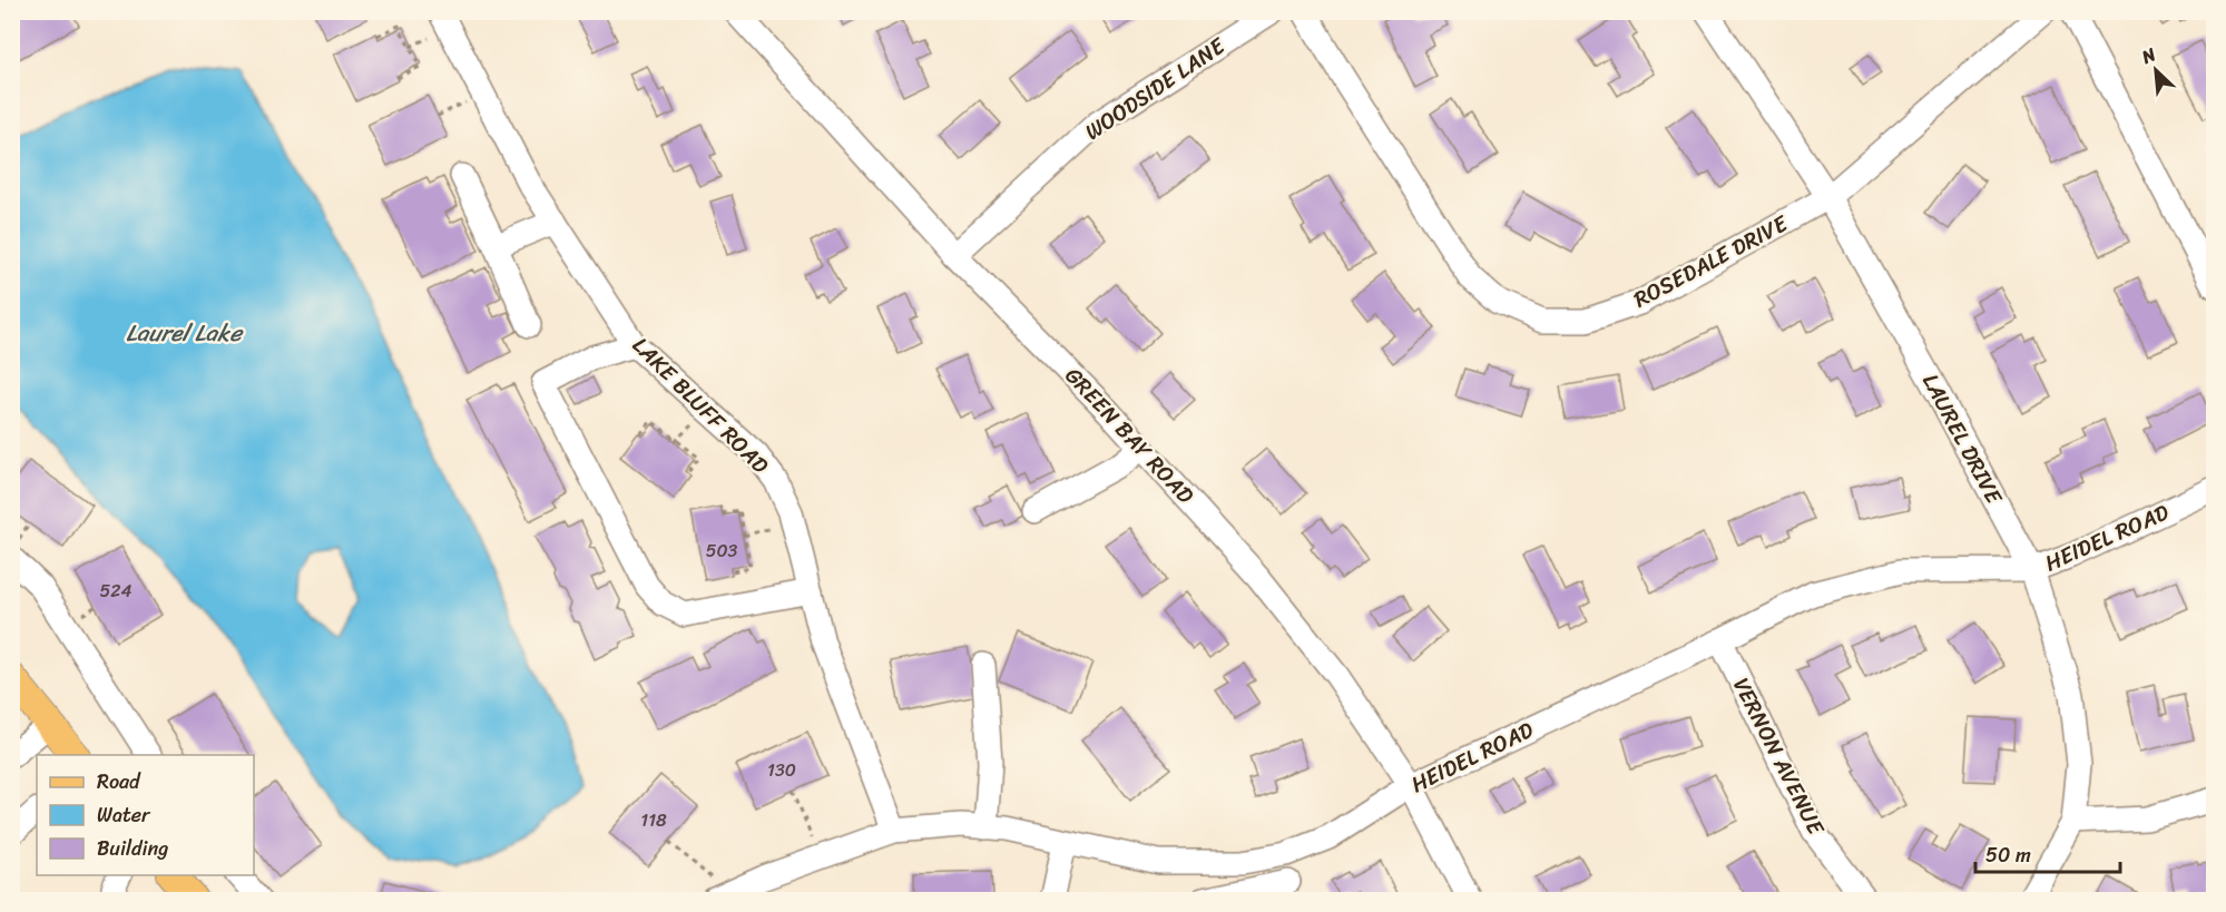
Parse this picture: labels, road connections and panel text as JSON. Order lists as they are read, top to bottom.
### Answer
{
  "streets": {
    "street": [
      "WOODSIDE LANE",
      "ROSEDALE DRIVE",
      "LAKE BLUFF ROAD",
      "GREEN BAY ROAD",
      "LAUREL DRIVE",
      "HEIDEL ROAD",
      "VERNON AVENUE"
    ]
  },
  "crossings": [
    ["WOODSIDE LANE", "GREEN BAY ROAD"],
    ["ROSEDALE DRIVE", "LAUREL DRIVE"],
    ["LAKE BLUFF ROAD", "HEIDEL ROAD"],
    ["GREEN BAY ROAD", "HEIDEL ROAD"],
    ["LAUREL DRIVE", "HEIDEL ROAD"],
    ["HEIDEL ROAD", "VERNON AVENUE"]
  ],
  "water": ["Laurel Lake"],
  "house_numbers": [
    "503",
    "524",
    "130",
    "118"
  ],
  "legend": ["Road", "Water", "Building"],
  "scale_bar": "50 m",
  "north": "top left"
}
